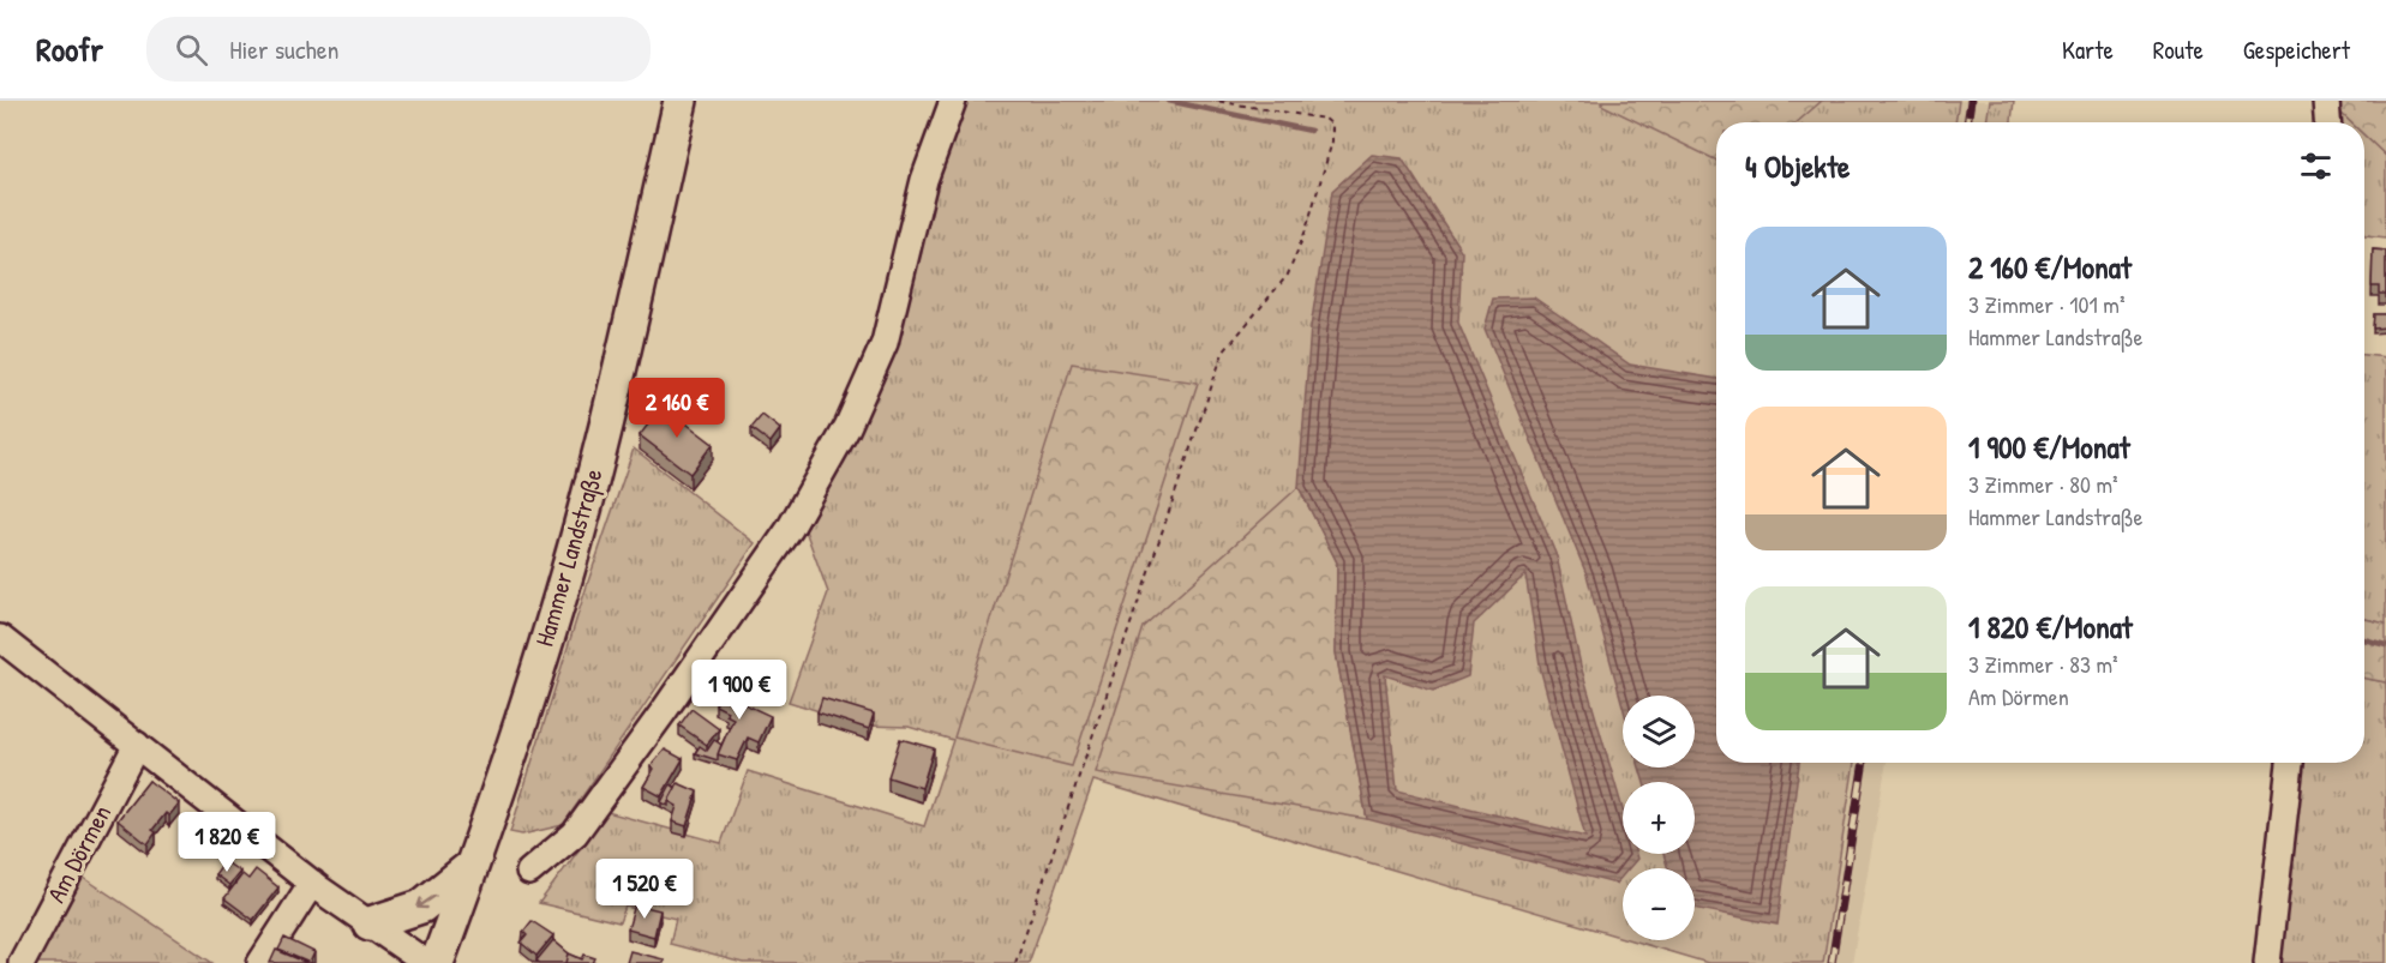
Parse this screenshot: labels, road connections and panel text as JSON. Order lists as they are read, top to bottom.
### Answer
{
  "streets": {
    "main road": ["Hammer Landstraße"],
    "street": ["Am Dörmen"]
  },
  "page": {
    "header": "Roofr",
    "search": "Hier suchen",
    "nav": ["Karte", "Route", "Gespeichert"],
    "heading": "4 Objekte",
    "list": [
      {
        "name": "2 160 €/Monat",
        "note": "3 Zimmer · 101 m² · Hammer Landstraße"
      },
      {
        "name": "1 900 €/Monat",
        "note": "3 Zimmer · 80 m² · Hammer Landstraße"
      },
      {
        "name": "1 820 €/Monat",
        "note": "3 Zimmer · 83 m² · Am Dörmen"
      }
    ],
    "price": [
      "2 160 €",
      "1 900 €",
      "1 820 €",
      "1 520 €"
    ],
    "map_buttons": ["+", "−"]
  }
}
